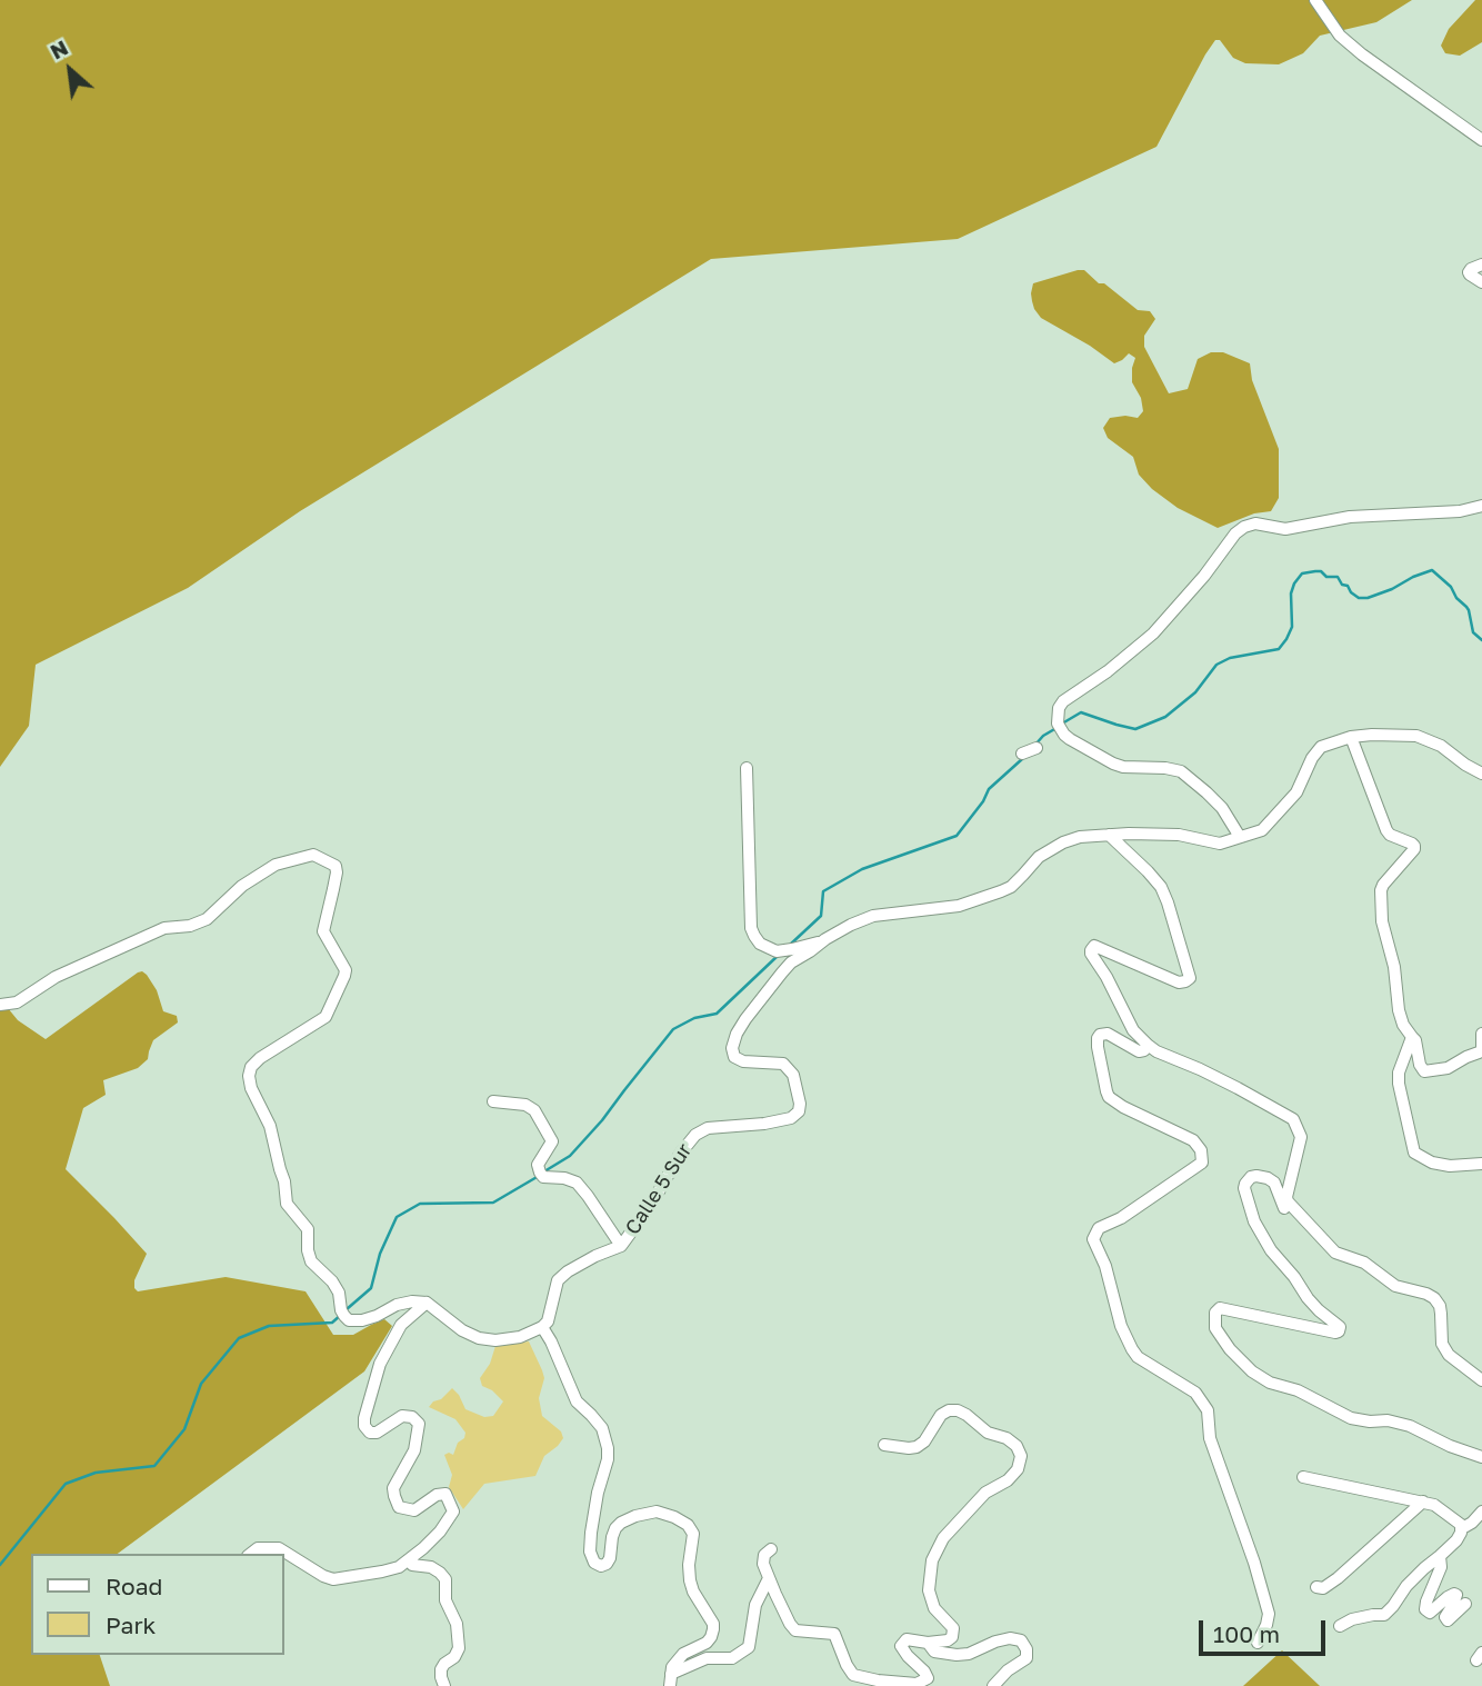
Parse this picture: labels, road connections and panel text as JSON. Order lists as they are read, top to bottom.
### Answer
{
  "streets": {
    "street": ["Calle 5 Sur"]
  },
  "legend": ["Road", "Park"],
  "scale_bar": "100 m",
  "north": "top left"
}
